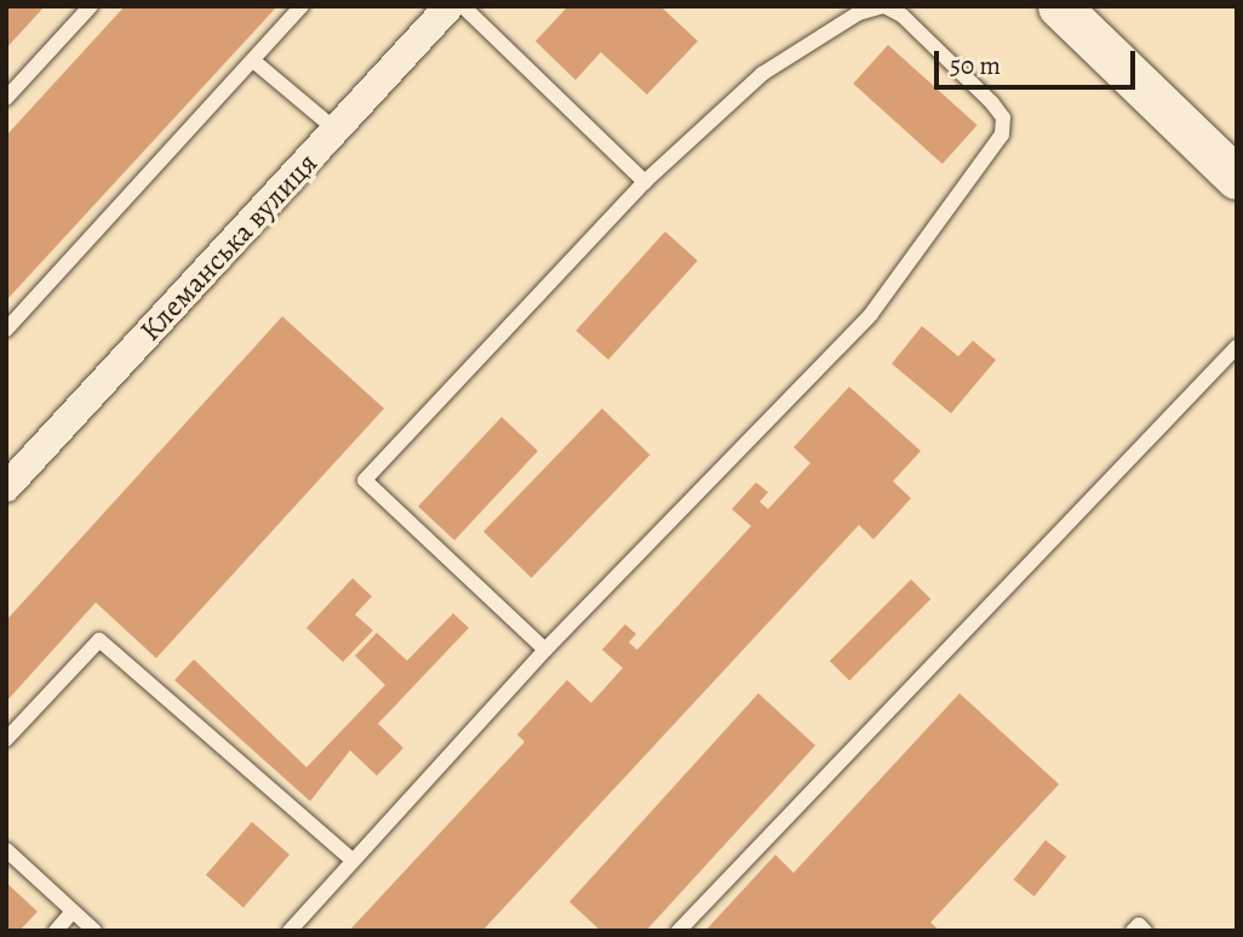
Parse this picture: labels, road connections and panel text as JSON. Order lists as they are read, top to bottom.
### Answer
{
  "streets": {
    "street": ["Клеманська вулиця"]
  },
  "scale_bar": "50 m"
}
